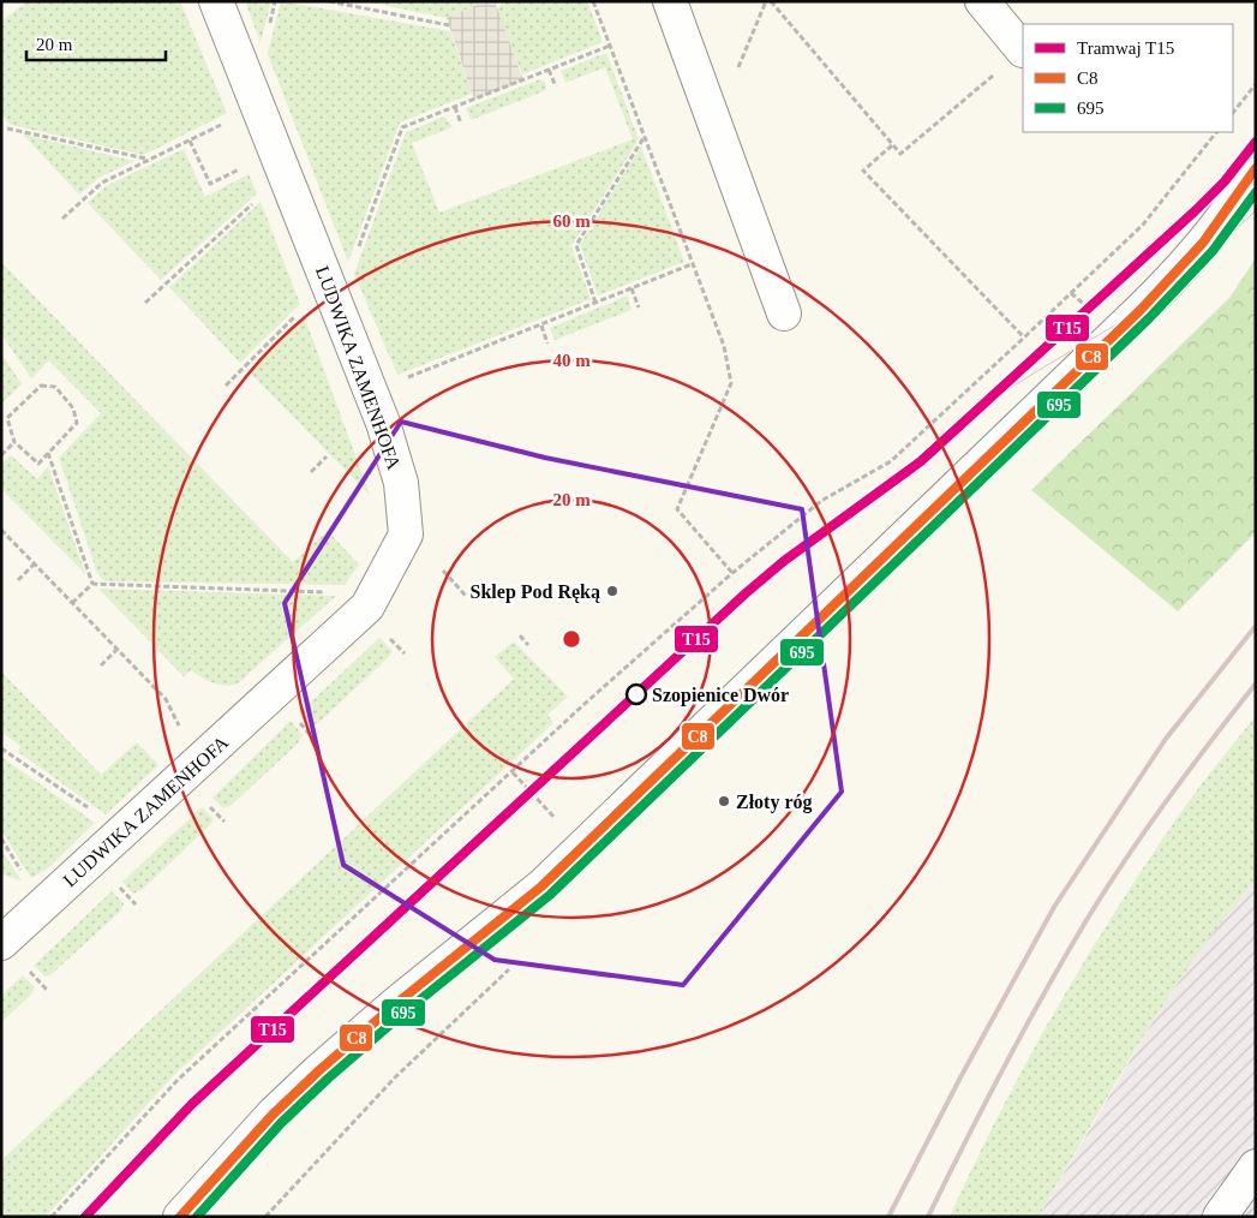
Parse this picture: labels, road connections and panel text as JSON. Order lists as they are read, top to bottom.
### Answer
{
  "streets": {
    "street": ["LUDWIKA ZAMENHOFA"]
  },
  "places": ["Sklep Pod Ręką", "Szopienice Dwór", "Złoty róg"],
  "lines": ["tram line T15", "transit line C8", "transit line 695"],
  "legend": ["Tramwaj T15", "C8", "695"],
  "scale_bar": "20 m",
  "rings": ["60 m", "40 m", "20 m"]
}
